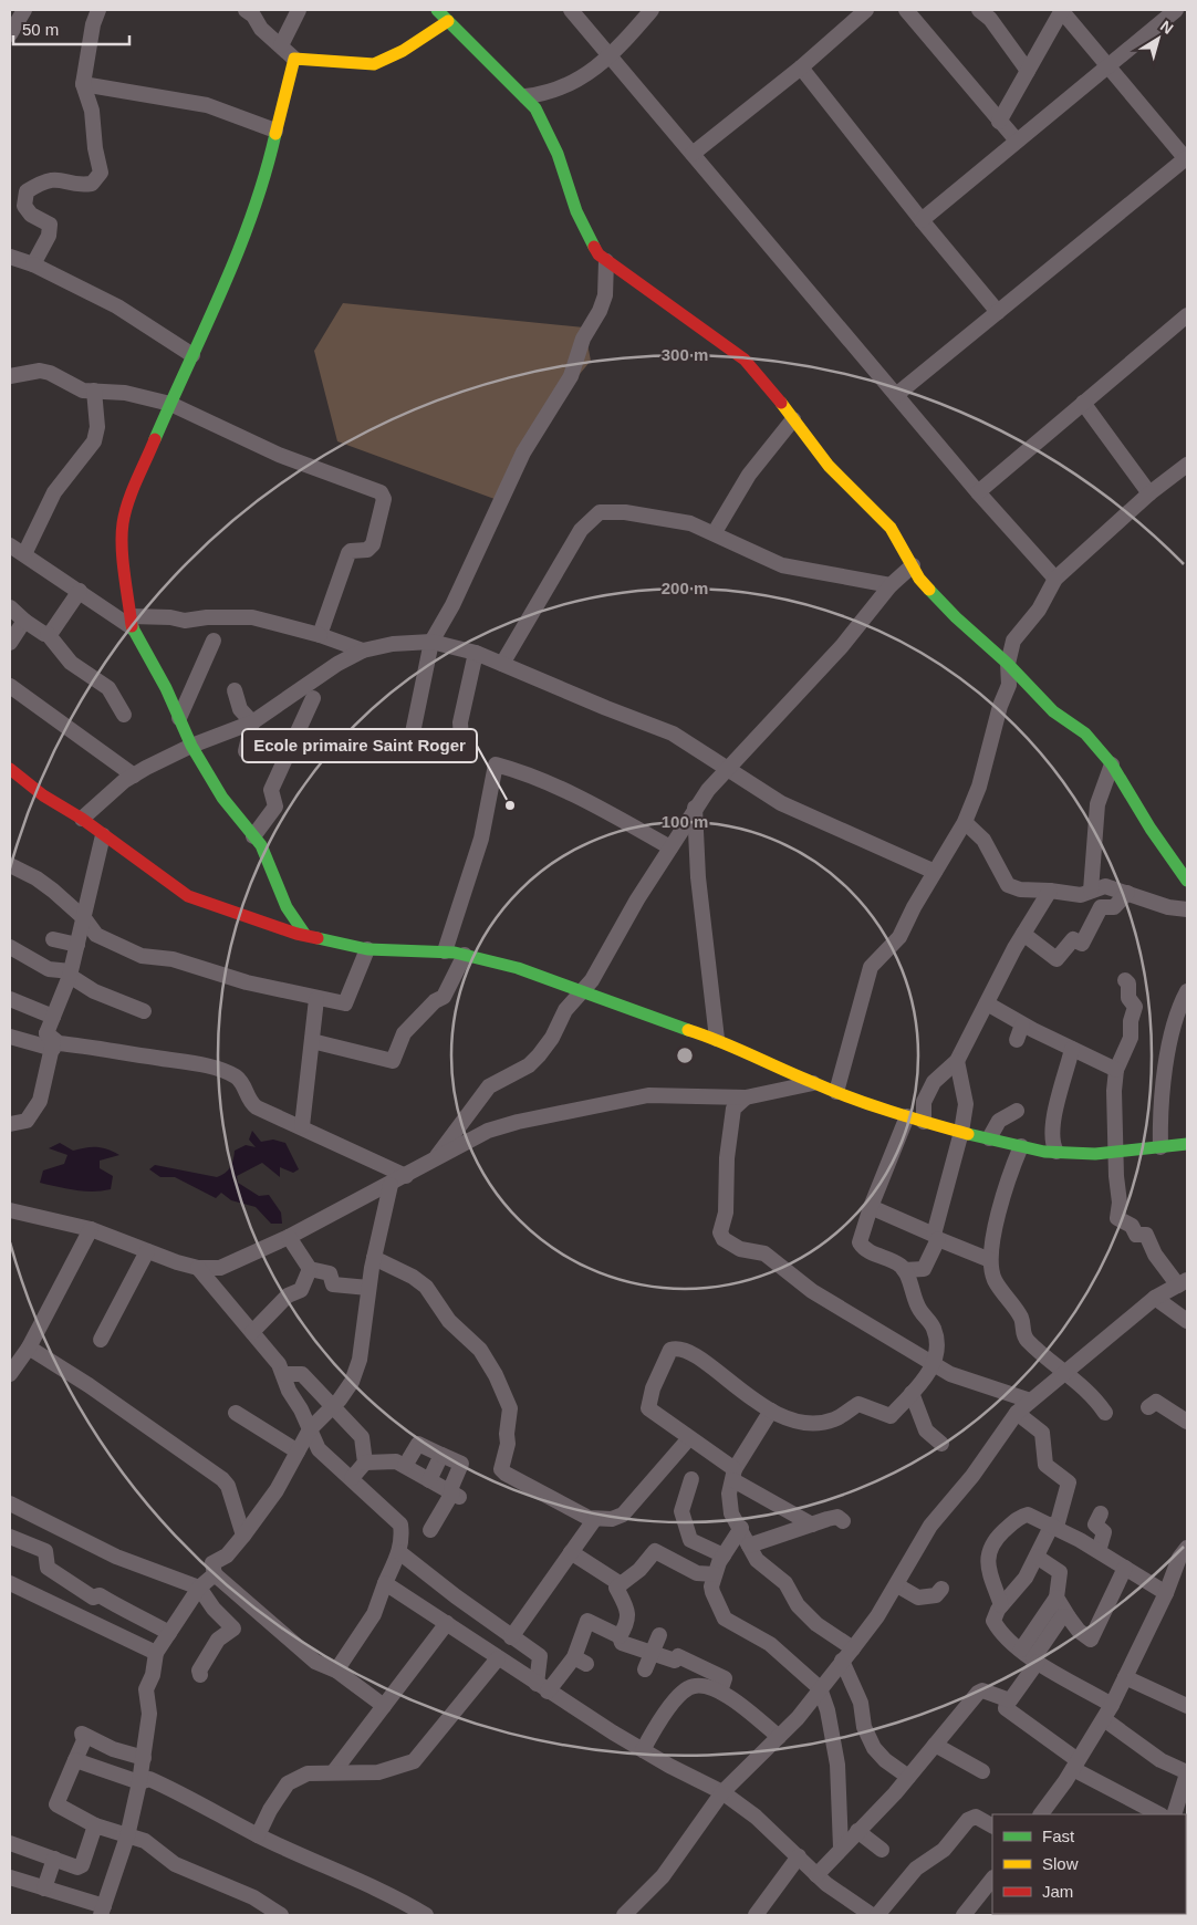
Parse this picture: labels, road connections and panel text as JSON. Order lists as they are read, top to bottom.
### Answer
{
  "places": ["Ecole primaire Saint Roger"],
  "legend": ["Fast", "Slow", "Jam"],
  "scale_bar": "50 m",
  "north": "top right",
  "rings": ["300 m", "200 m", "100 m"]
}
